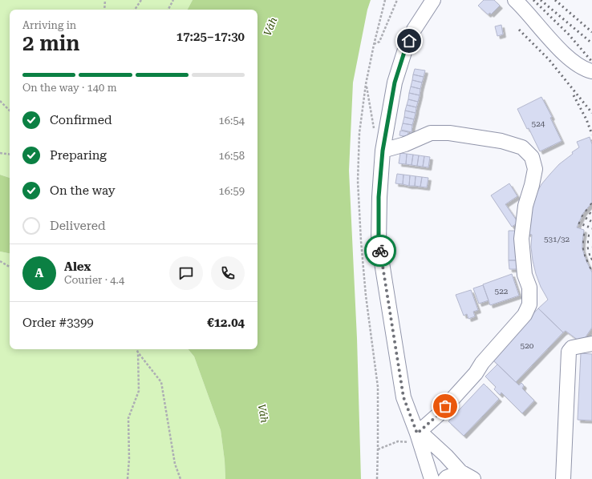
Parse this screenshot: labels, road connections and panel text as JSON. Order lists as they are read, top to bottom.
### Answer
{
  "water": ["Váh"],
  "house_numbers": [
    "524",
    "531/32",
    "522",
    "520"
  ],
  "page": {
    "heading": ["2 min", "Arriving in", "17:25–17:30"],
    "panel": [
      "Alex",
      "Courier · 4.4",
      "Order #3399",
      "€12.04"
    ],
    "bar": "On the way · 140 m",
    "list": [
      ["Confirmed", "16:54"],
      ["Preparing", "16:58"],
      ["On the way", "16:59"],
      "Delivered"
    ],
    "round": "A"
  }
}
